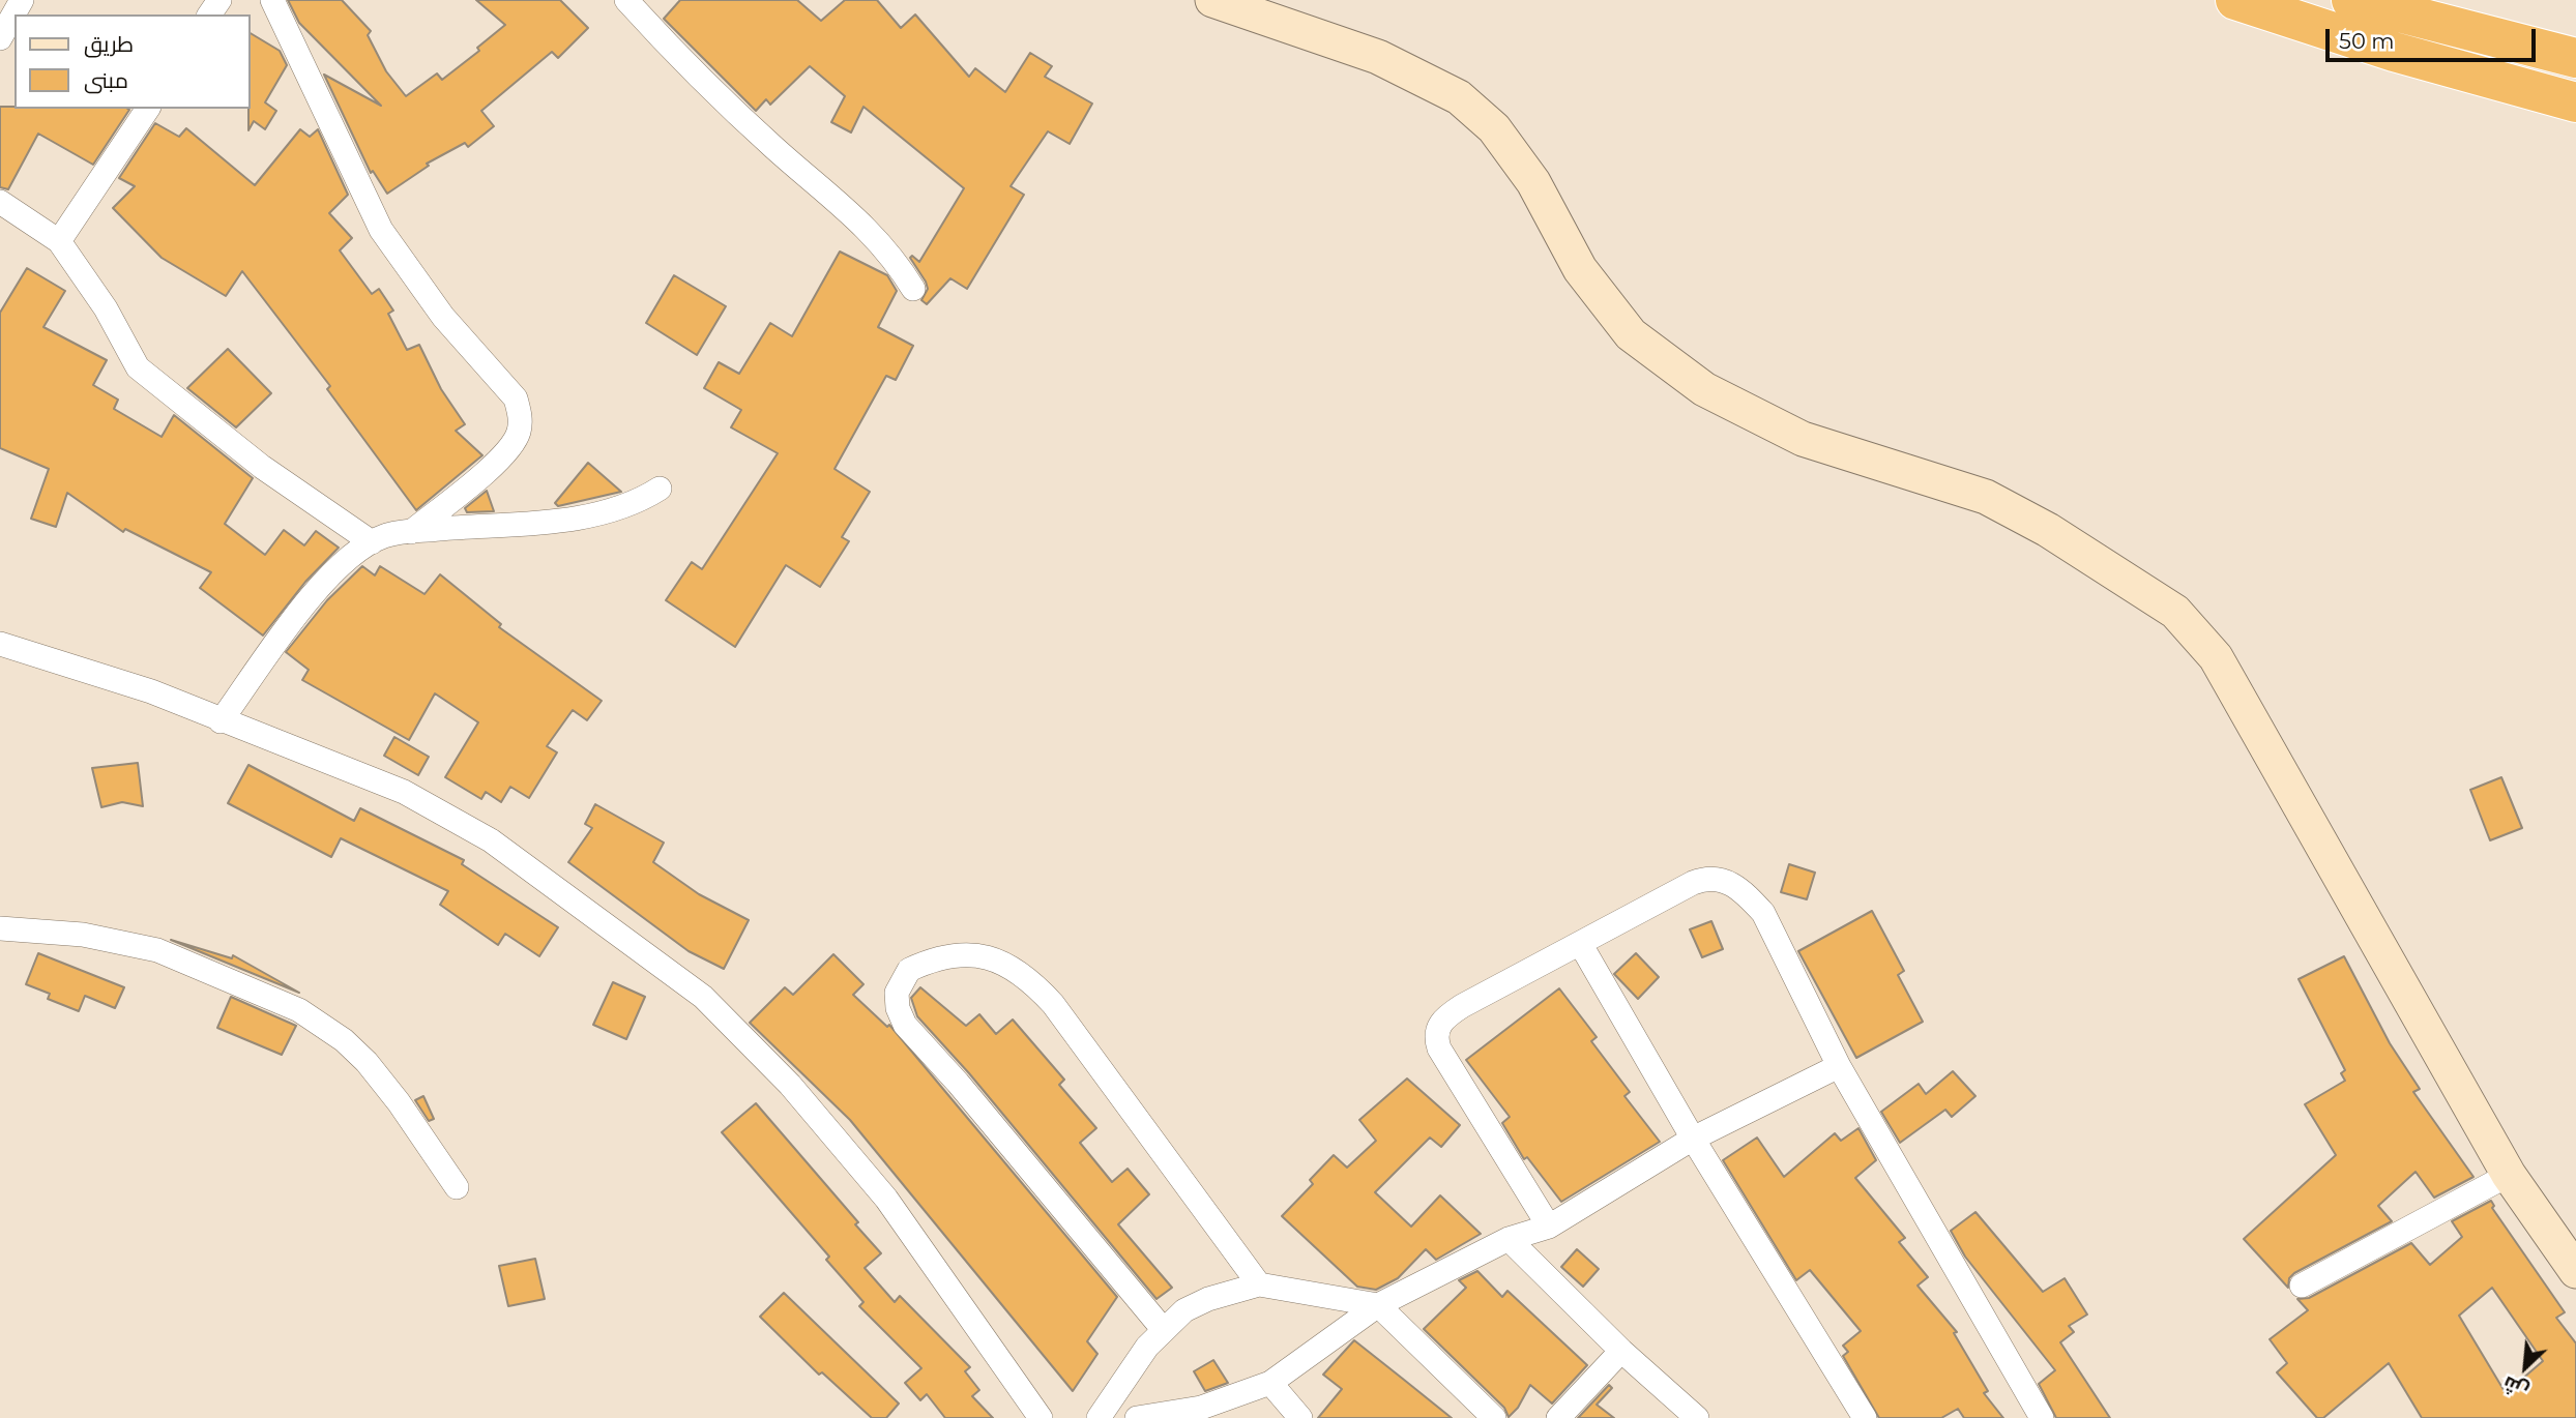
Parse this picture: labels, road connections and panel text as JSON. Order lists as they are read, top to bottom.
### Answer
{
  "legend": ["طريق", "مبنى"],
  "scale_bar": "50 m",
  "north": "bottom left"
}
